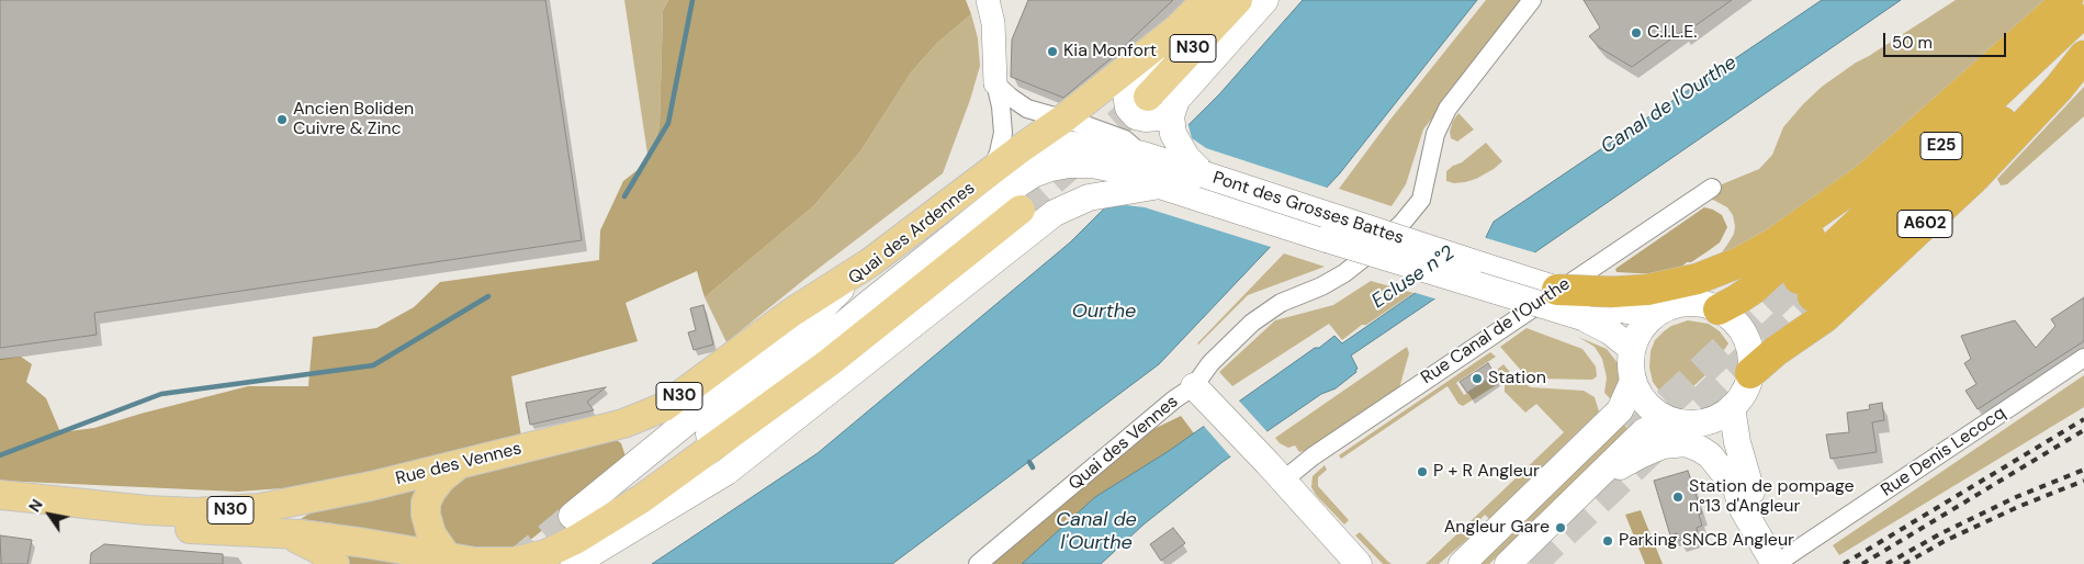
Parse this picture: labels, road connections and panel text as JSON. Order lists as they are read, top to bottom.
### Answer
{
  "streets": {
    "highway": ["E25", "A602"],
    "main road": [
      "N30",
      "Pont des Grosses Battes",
      "Quai des Ardennes",
      "Rue des Vennes"
    ],
    "street": ["Rue Canal de l'Ourthe", "Quai des Vennes", "Rue Denis Lecocq"]
  },
  "crossings": [
    ["N30", "Pont des Grosses Battes"],
    ["N30", "Quai des Ardennes"],
    ["Pont des Grosses Battes", "Quai des Ardennes"],
    ["Quai des Ardennes", "Rue des Vennes"]
  ],
  "water": ["Canal de l'Ourthe", "Ecluse n°2", "Ourthe"],
  "places": [
    "C.I.L.E.",
    "Kia Monfort",
    "Ancien Boliden Cuivre & Zinc",
    "Station",
    "P + R Angleur",
    "Station de pompage n°13 d'Angleur",
    "Angleur Gare",
    "Parking SNCB Angleur"
  ],
  "scale_bar": "50 m",
  "north": "top left"
}
